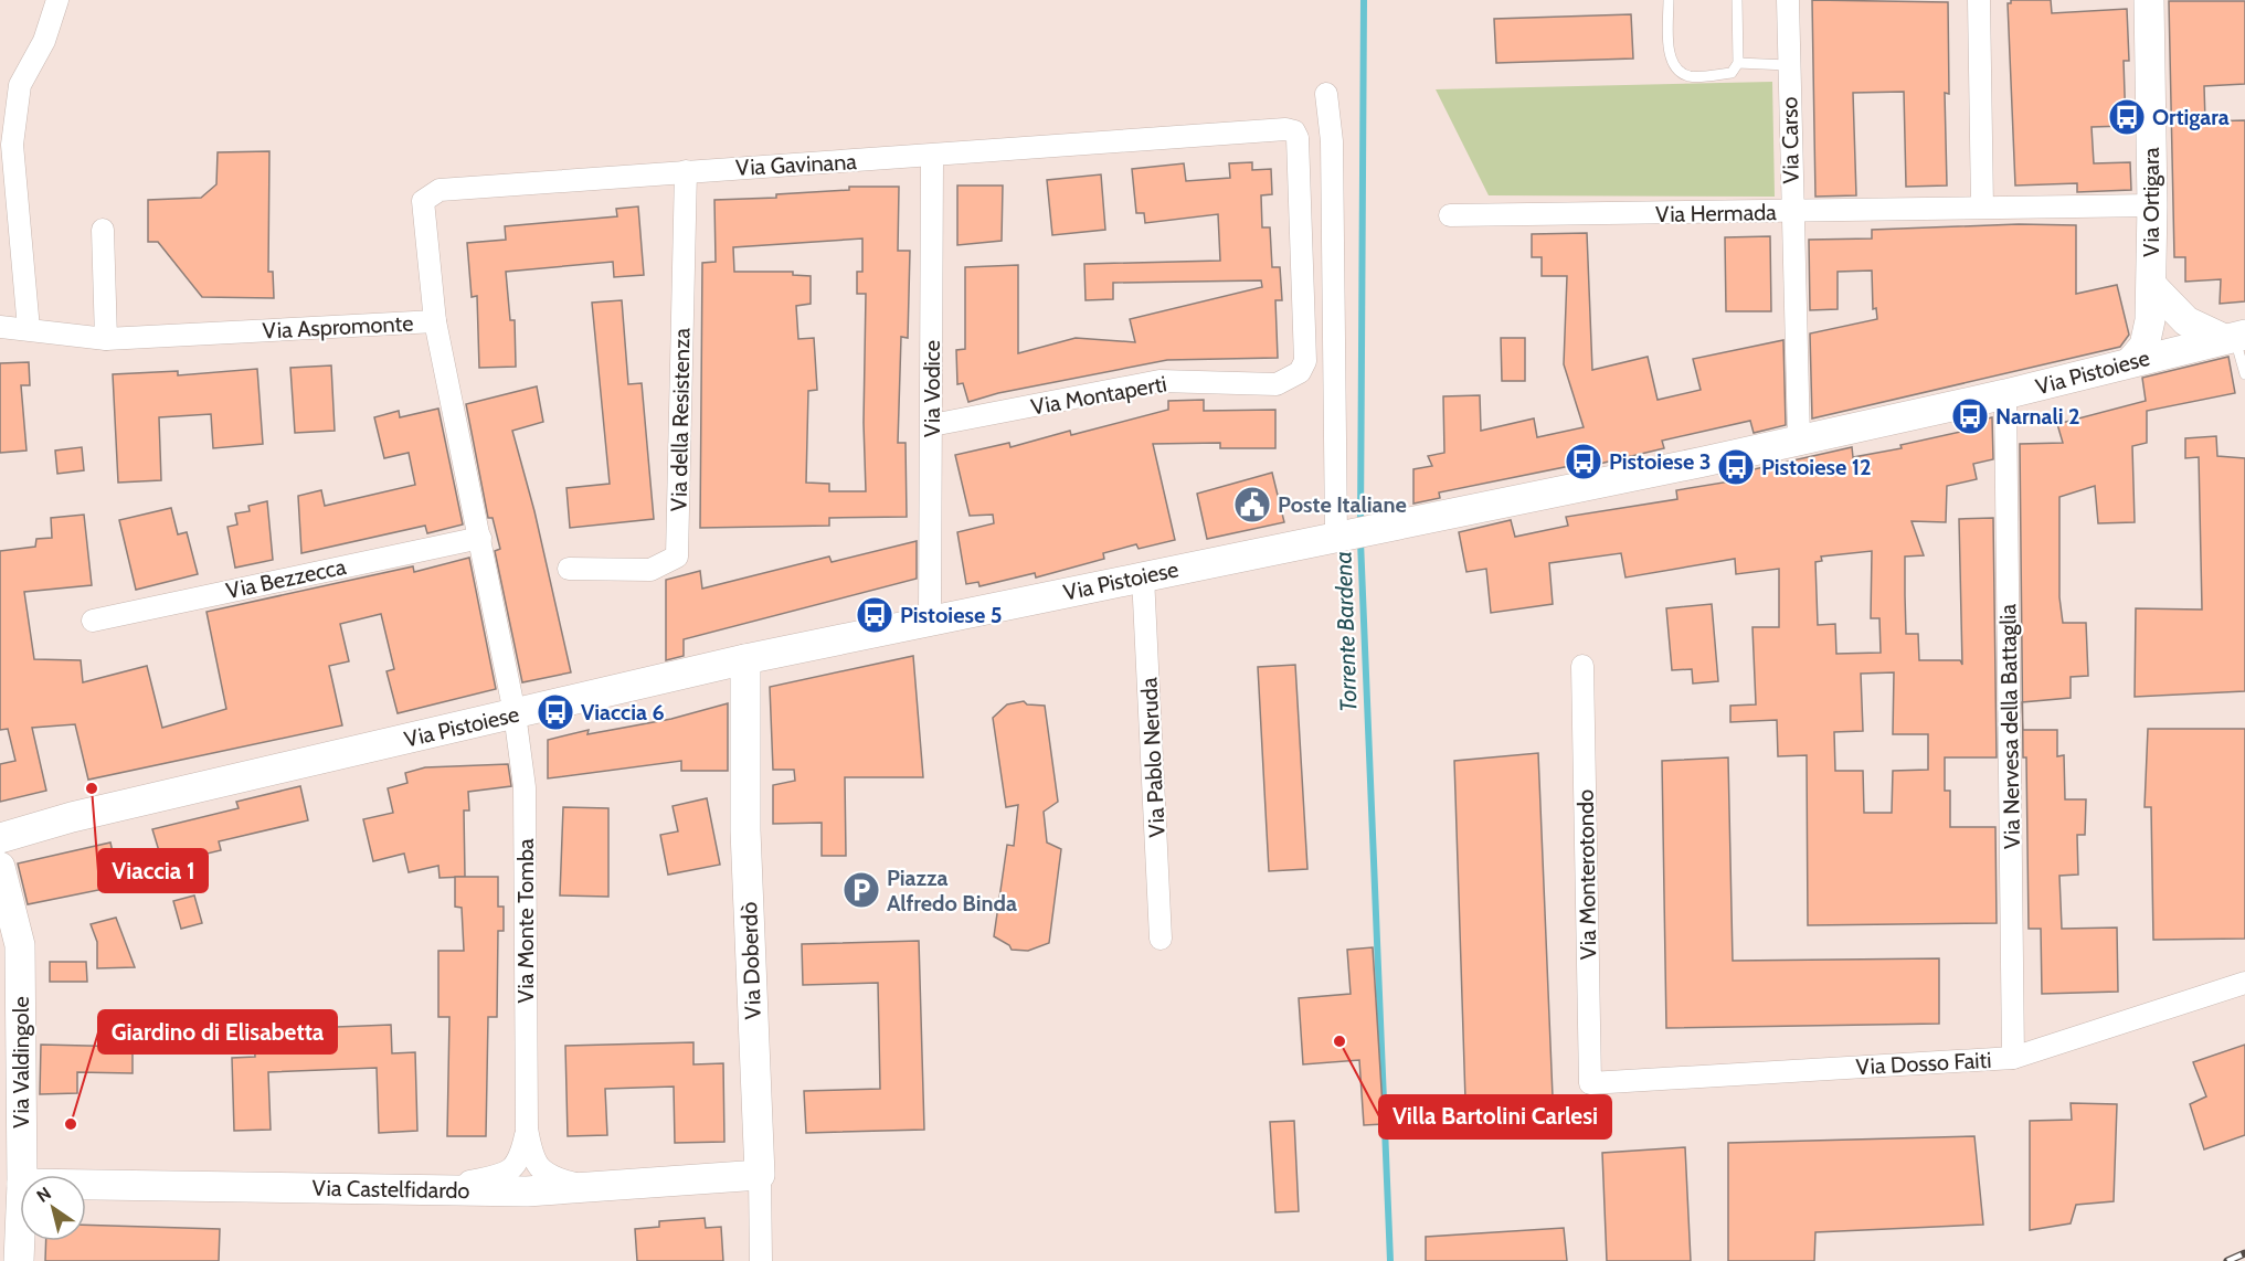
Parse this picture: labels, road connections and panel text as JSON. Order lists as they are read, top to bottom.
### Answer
{
  "streets": {
    "main road": [
      "Via Ortigara",
      "Via Pistoiese",
      "Via Doberdò",
      "Via Valdingole",
      "Via Castelfidardo"
    ],
    "street": [
      "Via Carso",
      "Via Gavinana",
      "Via Hermada",
      "Via Aspromonte",
      "Via Vodice",
      "Via Montaperti",
      "Via della Resistenza",
      "Via Bezzecca",
      "Via Nervesa della Battaglia",
      "Via Pablo Neruda",
      "Via Monterotondo",
      "Via Monte Tomba",
      "Via Dosso Faiti"
    ]
  },
  "crossings": [
    ["Via Carso", "Via Hermada"],
    ["Via Carso", "Via Pistoiese"],
    ["Via Gavinana", "Via Aspromonte"],
    ["Via Gavinana", "Via Vodice"],
    ["Via Gavinana", "Via Montaperti"],
    ["Via Gavinana", "Via della Resistenza"],
    ["Via Ortigara", "Via Hermada"],
    ["Via Ortigara", "Via Pistoiese"],
    ["Via Aspromonte", "Via Pistoiese"],
    ["Via Aspromonte", "Via Bezzecca"],
    ["Via Aspromonte", "Via Monte Tomba"],
    ["Via Pistoiese", "Via Vodice"],
    ["Via Pistoiese", "Via Nervesa della Battaglia"],
    ["Via Pistoiese", "Via Pablo Neruda"],
    ["Via Pistoiese", "Via Monte Tomba"],
    ["Via Pistoiese", "Via Doberdò"],
    ["Via Vodice", "Via Montaperti"],
    ["Via Nervesa della Battaglia", "Via Dosso Faiti"],
    ["Via Monterotondo", "Via Dosso Faiti"],
    ["Via Monte Tomba", "Via Castelfidardo"],
    ["Via Doberdò", "Via Castelfidardo"]
  ],
  "water": ["Torrente Bardena"],
  "places": {
    "bus stop": [
      "Ortigara",
      "Narnali 2",
      "Pistoiese 3",
      "Pistoiese 12",
      "Pistoiese 5",
      "Viaccia 6"
    ],
    "public building": ["Poste Italiane"],
    "other": ["Viaccia 1", "Villa Bartolini Carlesi", "Giardino di Elisabetta"],
    "parking": ["Piazza Alfredo Binda"]
  },
  "north": "top left"
}
